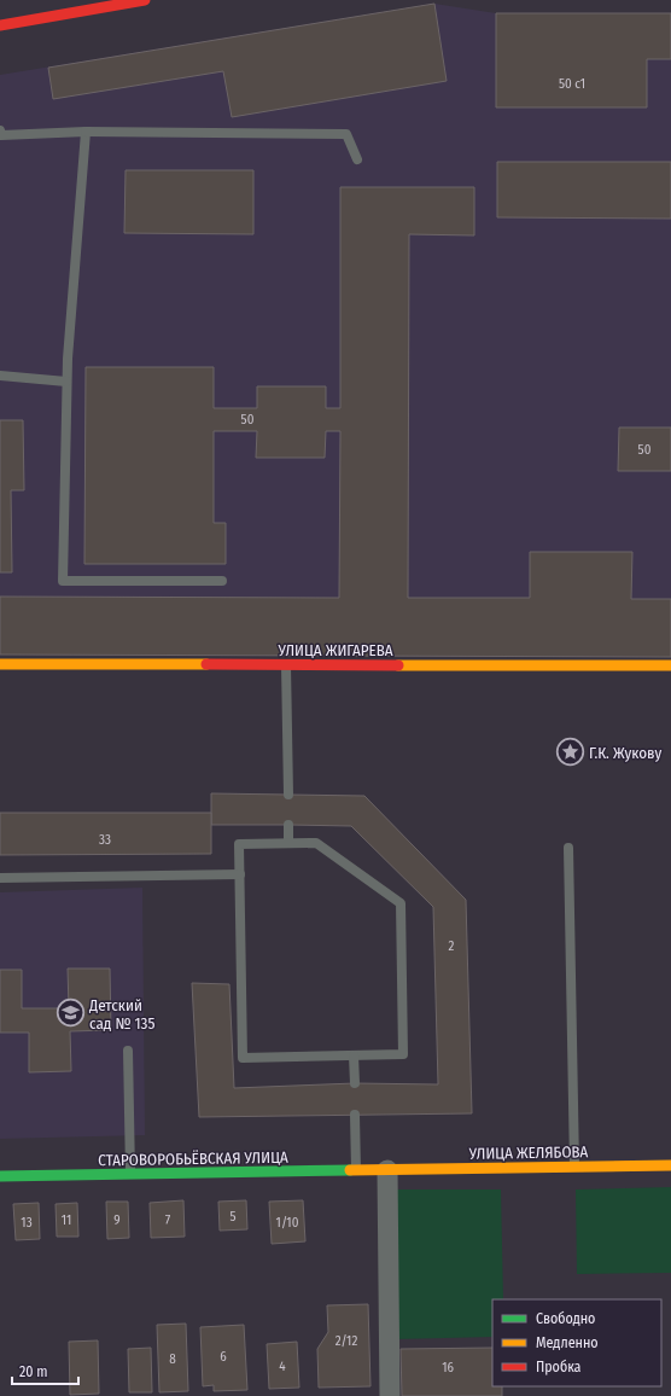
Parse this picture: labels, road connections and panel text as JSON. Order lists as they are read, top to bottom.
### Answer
{
  "streets": {
    "street": ["УЛИЦА ЖИГАРЕВА", "УЛИЦА ЖЕЛЯБОВА", "СТАРОВОРОБЬЁВСКАЯ УЛИЦА"]
  },
  "crossings": [
    ["УЛИЦА ЖЕЛЯБОВА", "СТАРОВОРОБЬЁВСКАЯ УЛИЦА"]
  ],
  "places": {
    "place": ["Г.К. Жукову"],
    "school or university": ["Детский сад № 135"]
  },
  "house_numbers": [
    "50 с1",
    "50",
    "50",
    "33",
    "2",
    "5",
    "11",
    "9",
    "7",
    "13",
    "1/10",
    "2/12",
    "6",
    "8",
    "4",
    "16"
  ],
  "legend": ["Свободно", "Медленно", "Пробка"],
  "scale_bar": "20 m"
}
